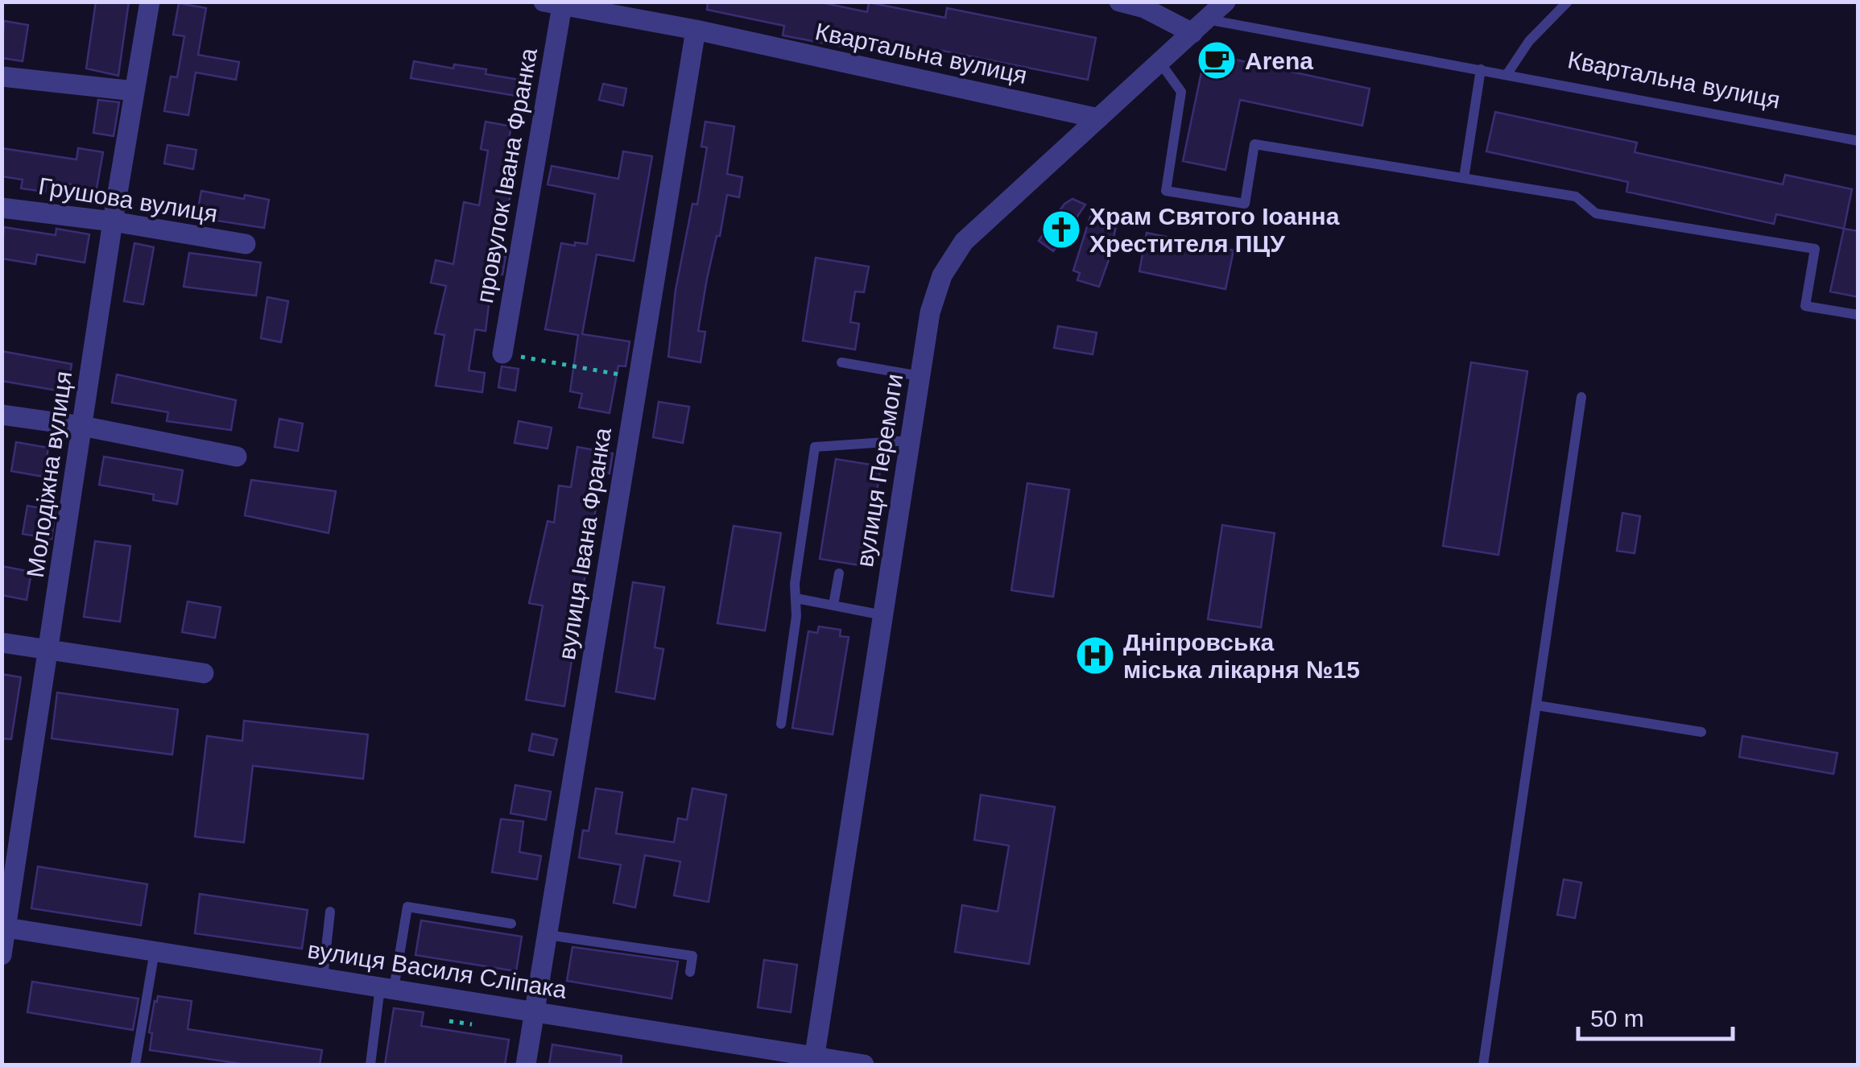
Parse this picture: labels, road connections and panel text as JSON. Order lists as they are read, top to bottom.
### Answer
{
  "streets": {
    "street": [
      "Квартальна вулиця",
      "провулок Івана Франка",
      "Грушова вулиця",
      "вулиця Перемоги",
      "Молодіжна вулиця",
      "вулиця Івана Франка",
      "вулиця Василя Сліпака"
    ]
  },
  "crossings": [
    ["Квартальна вулиця", "провулок Івана Франка"],
    ["Квартальна вулиця", "вулиця Перемоги"],
    ["Квартальна вулиця", "вулиця Івана Франка"],
    ["Грушова вулиця", "Молодіжна вулиця"],
    ["вулиця Перемоги", "вулиця Василя Сліпака"],
    ["Молодіжна вулиця", "вулиця Василя Сліпака"],
    ["вулиця Івана Франка", "вулиця Василя Сліпака"]
  ],
  "places": {
    "cafe": ["Arena"],
    "church": ["Храм Святого Іоанна Хрестителя ПЦУ"],
    "hospital": ["Дніпровська міська лікарня №15"]
  },
  "scale_bar": "50 m"
}
